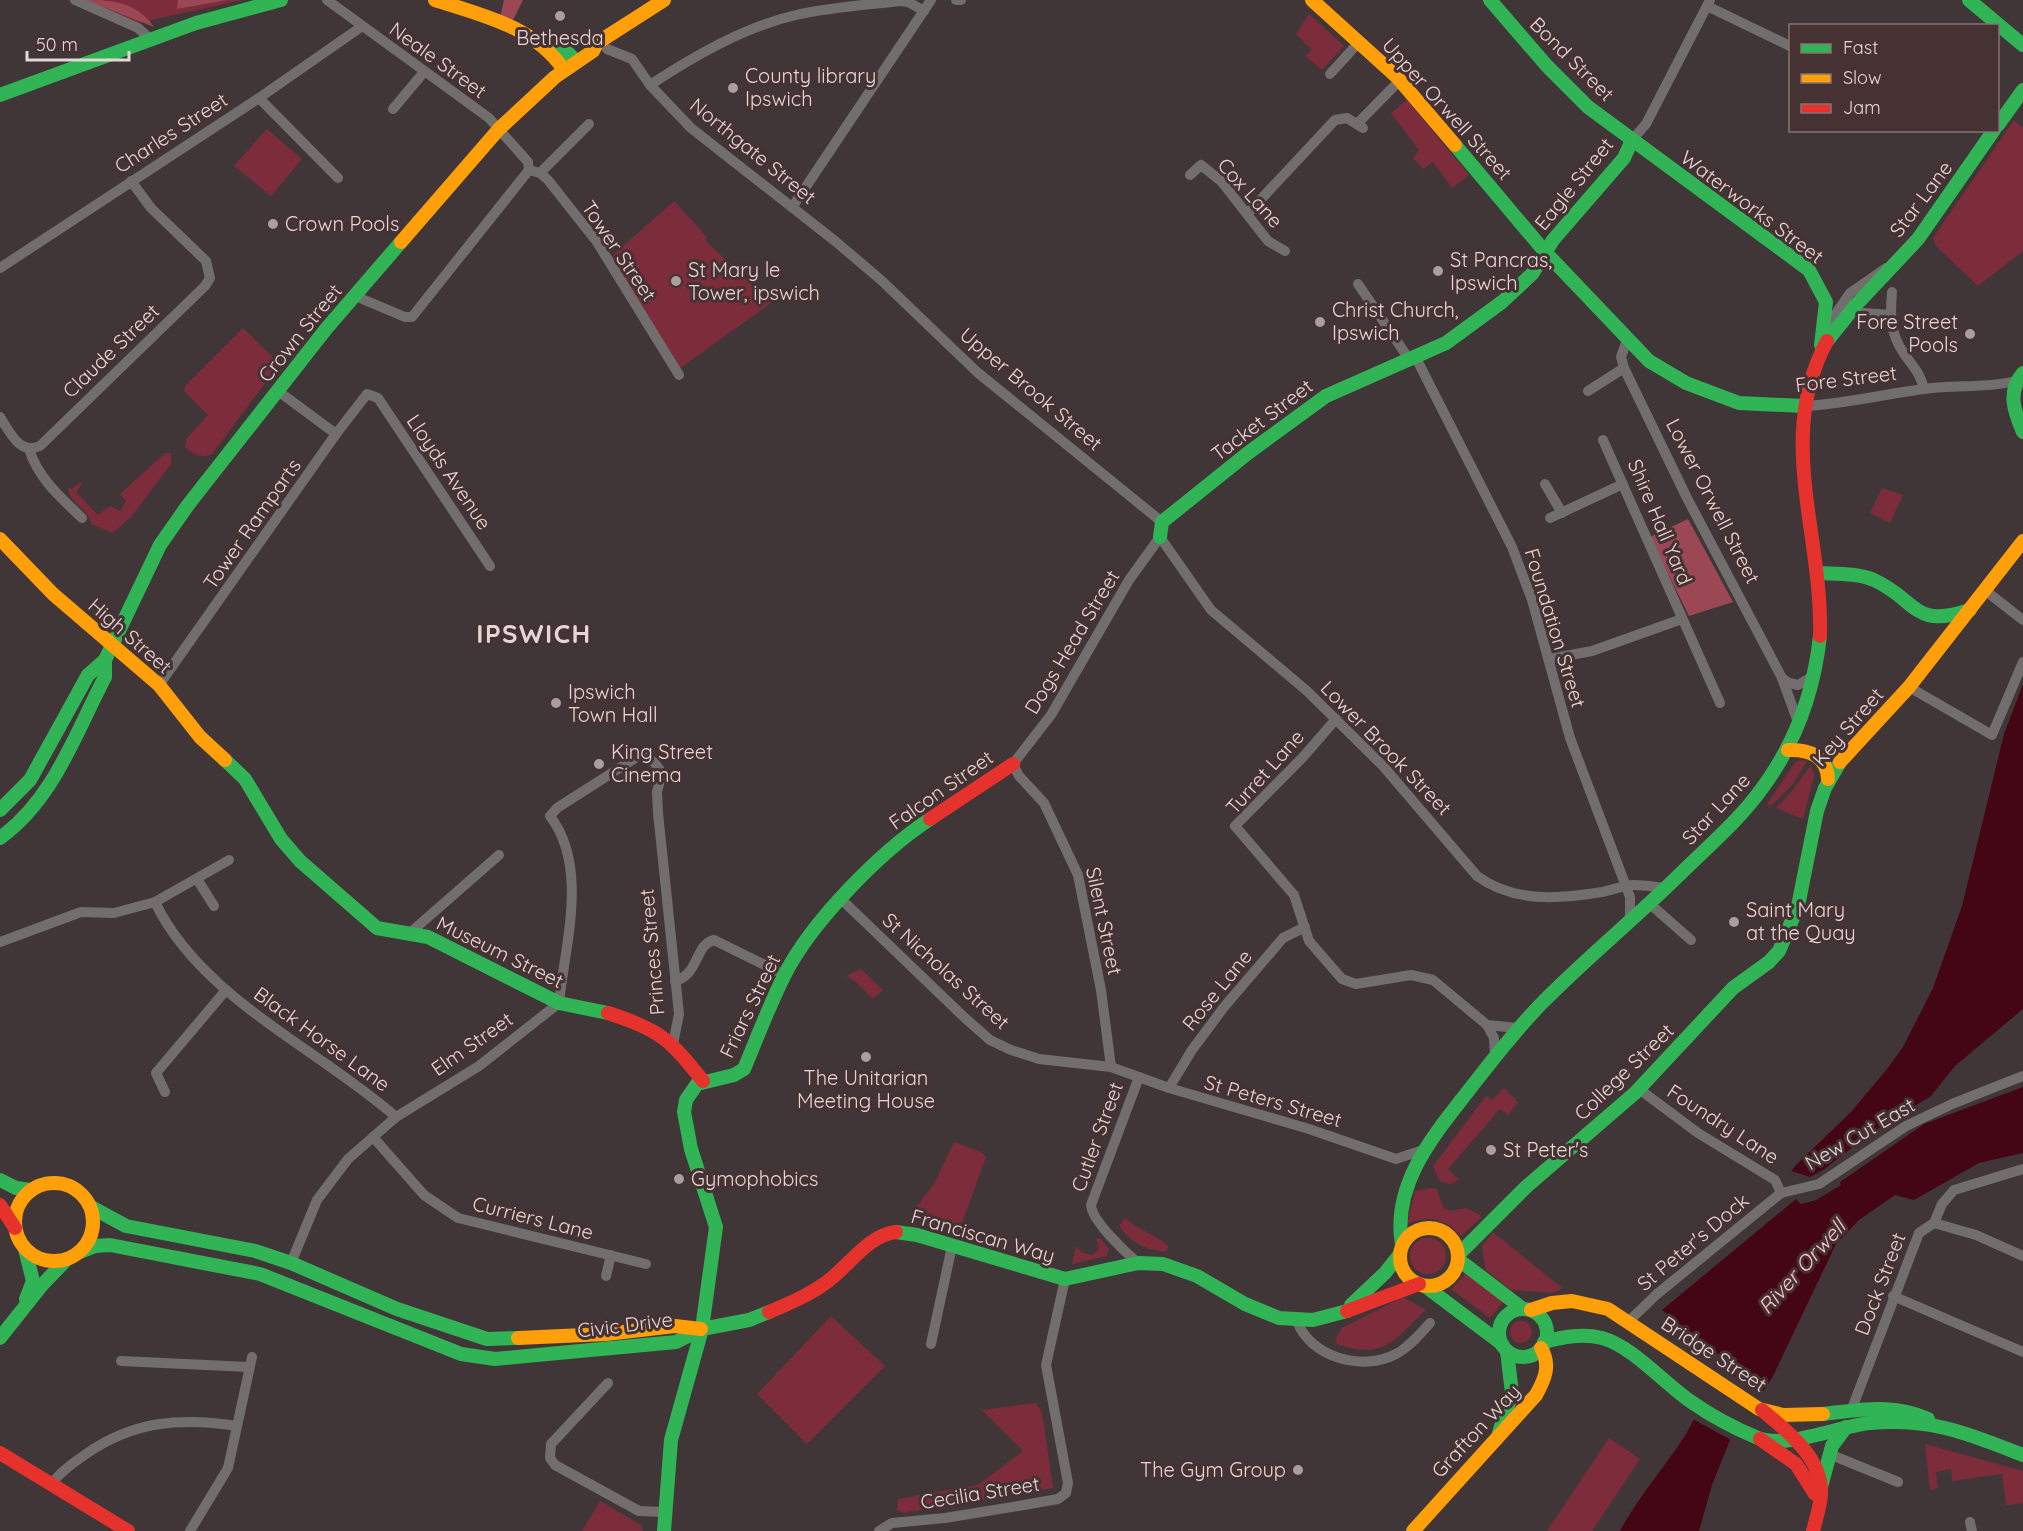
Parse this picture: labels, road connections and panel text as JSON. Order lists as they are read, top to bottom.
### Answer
{
  "streets": {
    "main road": [
      "Bond Street",
      "Upper Orwell Street",
      "Eagle Street",
      "Star Lane",
      "Waterworks Street",
      "Crown Street",
      "Fore Street",
      "Tacket Street",
      "High Street",
      "Key Street",
      "Falcon Street",
      "Museum Street",
      "Friars Street",
      "College Street",
      "Franciscan Way",
      "Civic Drive",
      "Bridge Street",
      "Grafton Way"
    ],
    "street": [
      "Neale Street",
      "Charles Street",
      "Northgate Street",
      "Cox Lane",
      "Tower Street",
      "Claude Street",
      "Upper Brook Street",
      "Lloyds Avenue",
      "Lower Orwell Street",
      "Shire Hall Yard",
      "Tower Ramparts",
      "Foundation Street",
      "Dogs Head Street",
      "Lower Brook Street",
      "Turret Lane",
      "Silent Street",
      "Princes Street",
      "St Nicholas Street",
      "Rose Lane",
      "Black Horse Lane",
      "Elm Street",
      "St Peters Street",
      "Foundry Lane",
      "New Cut East",
      "Cutler Street",
      "Curriers Lane",
      "St Peter's Dock",
      "Dock Street",
      "Cecilia Street"
    ]
  },
  "crossings": [
    ["Bond Street", "Eagle Street"],
    ["Bond Street", "Waterworks Street"],
    ["Neale Street", "Charles Street"],
    ["Neale Street", "Tower Street"],
    ["Neale Street", "Crown Street"],
    ["Upper Orwell Street", "Eagle Street"],
    ["Upper Orwell Street", "Fore Street"],
    ["Charles Street", "Claude Street"],
    ["Northgate Street", "Crown Street"],
    ["Northgate Street", "Upper Brook Street"],
    ["Eagle Street", "Waterworks Street"],
    ["Eagle Street", "Fore Street"],
    ["Eagle Street", "Tacket Street"],
    ["Eagle Street", "Foundation Street"],
    ["Star Lane", "Waterworks Street"],
    ["Star Lane", "Fore Street"],
    ["Star Lane", "Lower Orwell Street"],
    ["Star Lane", "Lower Brook Street"],
    ["Star Lane", "College Street"],
    ["Star Lane", "St Peters Street"],
    ["Tower Street", "Crown Street"],
    ["Crown Street", "High Street"],
    ["Upper Brook Street", "Tacket Street"],
    ["Tacket Street", "Foundation Street"],
    ["Lloyds Avenue", "Tower Ramparts"],
    ["Tower Ramparts", "High Street"],
    ["Foundation Street", "Lower Brook Street"],
    ["High Street", "Museum Street"],
    ["Dogs Head Street", "Lower Brook Street"],
    ["Dogs Head Street", "Falcon Street"],
    ["Dogs Head Street", "Silent Street"],
    ["Key Street", "College Street"],
    ["Lower Brook Street", "Turret Lane"],
    ["Turret Lane", "Rose Lane"],
    ["Falcon Street", "Silent Street"],
    ["Falcon Street", "St Nicholas Street"],
    ["Falcon Street", "Friars Street"],
    ["Silent Street", "St Nicholas Street"],
    ["Museum Street", "Princes Street"],
    ["Museum Street", "Elm Street"],
    ["Princes Street", "Elm Street"],
    ["St Nicholas Street", "Friars Street"],
    ["St Nicholas Street", "St Peters Street"],
    ["St Nicholas Street", "Cutler Street"],
    ["Rose Lane", "St Peters Street"],
    ["Black Horse Lane", "Elm Street"],
    ["Elm Street", "Curriers Lane"],
    ["Elm Street", "Civic Drive"],
    ["College Street", "Foundry Lane"],
    ["St Peters Street", "Cutler Street"],
    ["Foundry Lane", "New Cut East"],
    ["Foundry Lane", "St Peter's Dock"],
    ["New Cut East", "St Peter's Dock"],
    ["Franciscan Way", "Civic Drive"],
    ["Franciscan Way", "Cecilia Street"],
    ["St Peter's Dock", "Bridge Street"],
    ["Dock Street", "Bridge Street"],
    ["Bridge Street", "Grafton Way"]
  ],
  "districts": ["IPSWICH"],
  "water": ["River Orwell"],
  "places": [
    "Bethesda",
    "County library Ipswich",
    "Crown Pools",
    "St Pancras, Ipswich",
    "St Mary le Tower, ipswich",
    "Christ Church, Ipswich",
    "Fore Street Pools",
    "Ipswich Town Hall",
    "King Street Cinema",
    "Saint Mary at the Quay",
    "The Unitarian Meeting House",
    "St Peter's",
    "Gymophobics",
    "The Gym Group"
  ],
  "legend": ["Fast", "Slow", "Jam"],
  "scale_bar": "50 m"
}
